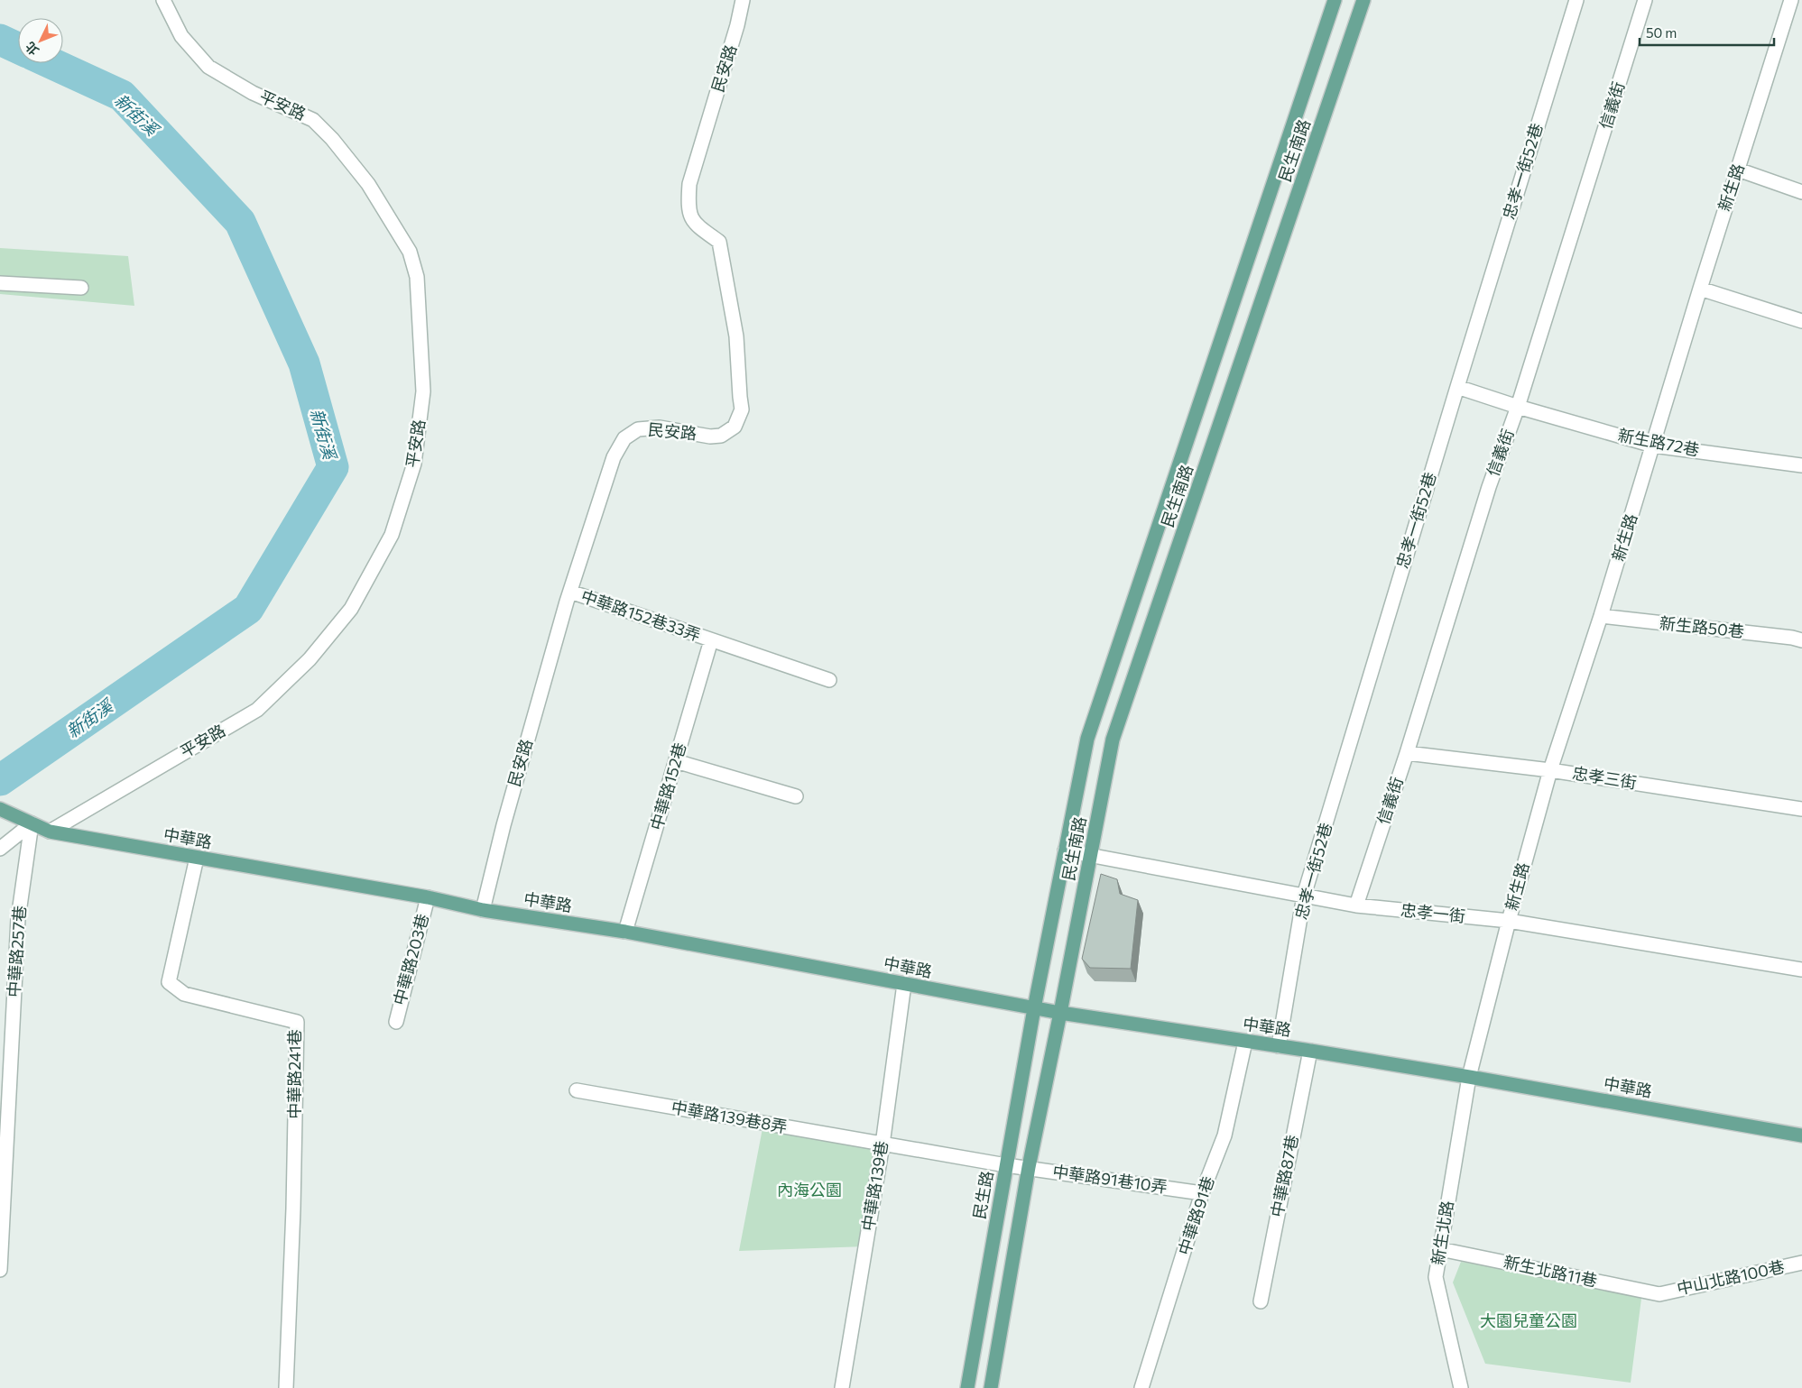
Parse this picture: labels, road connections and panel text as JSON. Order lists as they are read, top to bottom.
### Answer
{
  "streets": {
    "main road": ["民生南路", "中華路", "民生路"],
    "street": [
      "民安路",
      "平安路",
      "信義街",
      "忠孝一街52巷",
      "新生路",
      "新生路72巷",
      "中華路152巷33弄",
      "新生路50巷",
      "忠孝三街",
      "中華路152巷",
      "忠孝一街",
      "中華路257巷",
      "中華路203巷",
      "中華路241巷",
      "中華路139巷8弄",
      "中華路87巷",
      "中華路91巷10弄",
      "中華路139巷",
      "中華路91巷",
      "新生北路",
      "新生北路11巷",
      "中山北路100巷"
    ]
  },
  "crossings": [
    ["民安路", "中華路152巷33弄"],
    ["民安路", "中華路"],
    ["平安路", "中華路"],
    ["信義街", "新生路72巷"],
    ["信義街", "忠孝三街"],
    ["信義街", "忠孝一街"],
    ["民生南路", "中華路"],
    ["民生南路", "忠孝一街"],
    ["民生南路", "民生路"],
    ["忠孝一街52巷", "新生路72巷"],
    ["忠孝一街52巷", "中華路"],
    ["忠孝一街52巷", "忠孝一街"],
    ["新生路", "新生路72巷"],
    ["新生路", "新生路50巷"],
    ["新生路", "忠孝三街"],
    ["新生路", "中華路"],
    ["新生路", "忠孝一街"],
    ["新生路", "新生北路"],
    ["中華路152巷33弄", "中華路152巷"],
    ["中華路152巷", "中華路"],
    ["中華路", "中華路257巷"],
    ["中華路", "中華路203巷"],
    ["中華路", "中華路241巷"],
    ["中華路", "中華路87巷"],
    ["中華路", "中華路139巷"],
    ["中華路", "民生路"],
    ["中華路", "中華路91巷"],
    ["中華路", "新生北路"],
    ["中華路139巷8弄", "中華路91巷10弄"],
    ["中華路139巷8弄", "中華路139巷"],
    ["中華路139巷8弄", "民生路"],
    ["中華路91巷10弄", "民生路"],
    ["中華路91巷10弄", "中華路91巷"],
    ["新生北路", "新生北路11巷"],
    ["新生北路11巷", "中山北路100巷"]
  ],
  "water": ["新街溪"],
  "parks": ["內海公園", "大園兒童公園"],
  "scale_bar": "50 m",
  "north": "bottom left"
}
